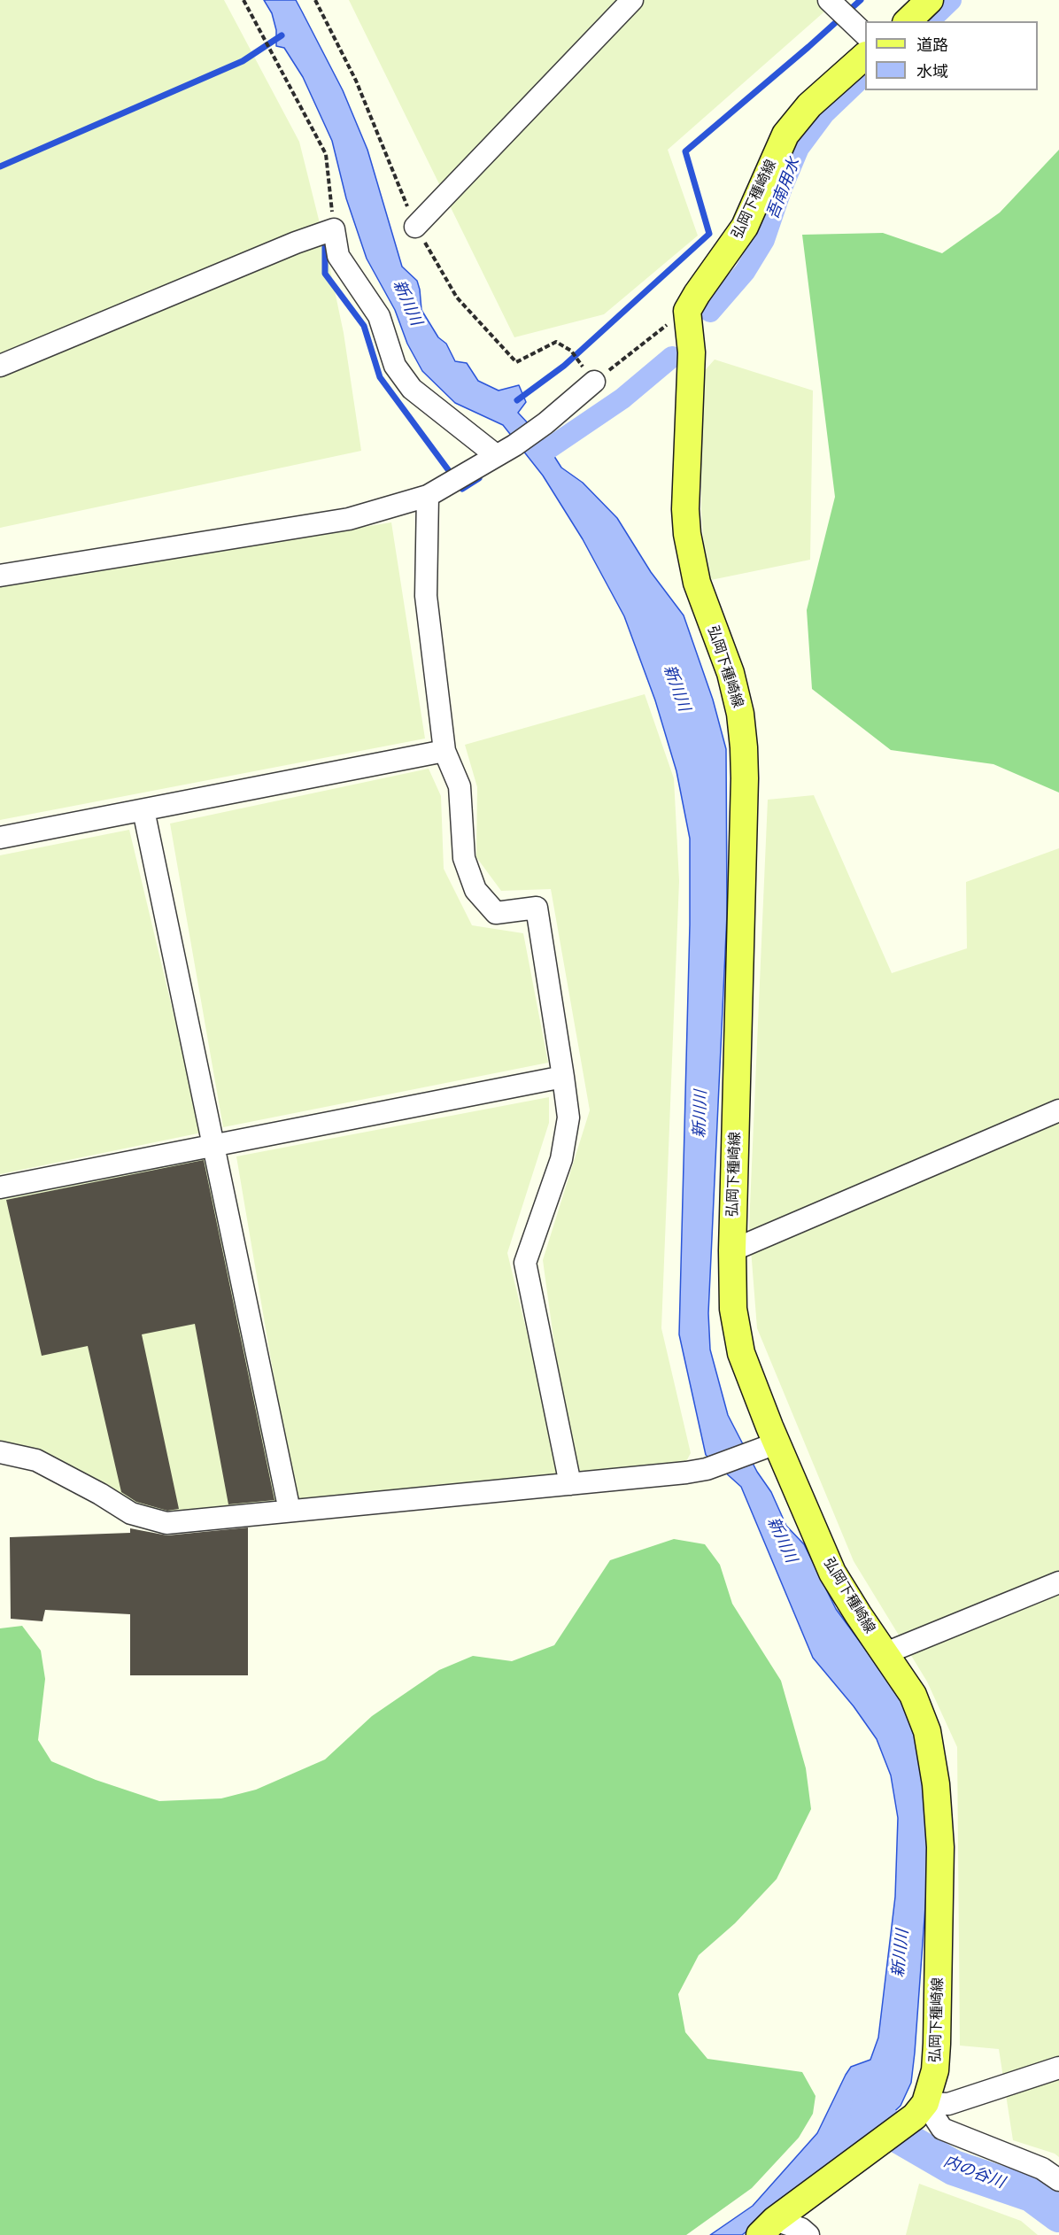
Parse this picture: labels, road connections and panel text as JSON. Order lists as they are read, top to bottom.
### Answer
{
  "streets": {
    "main road": ["弘岡下種崎線"]
  },
  "water": ["吾南用水", "新川川", "内の谷川"],
  "legend": ["道路", "水域"]
}
